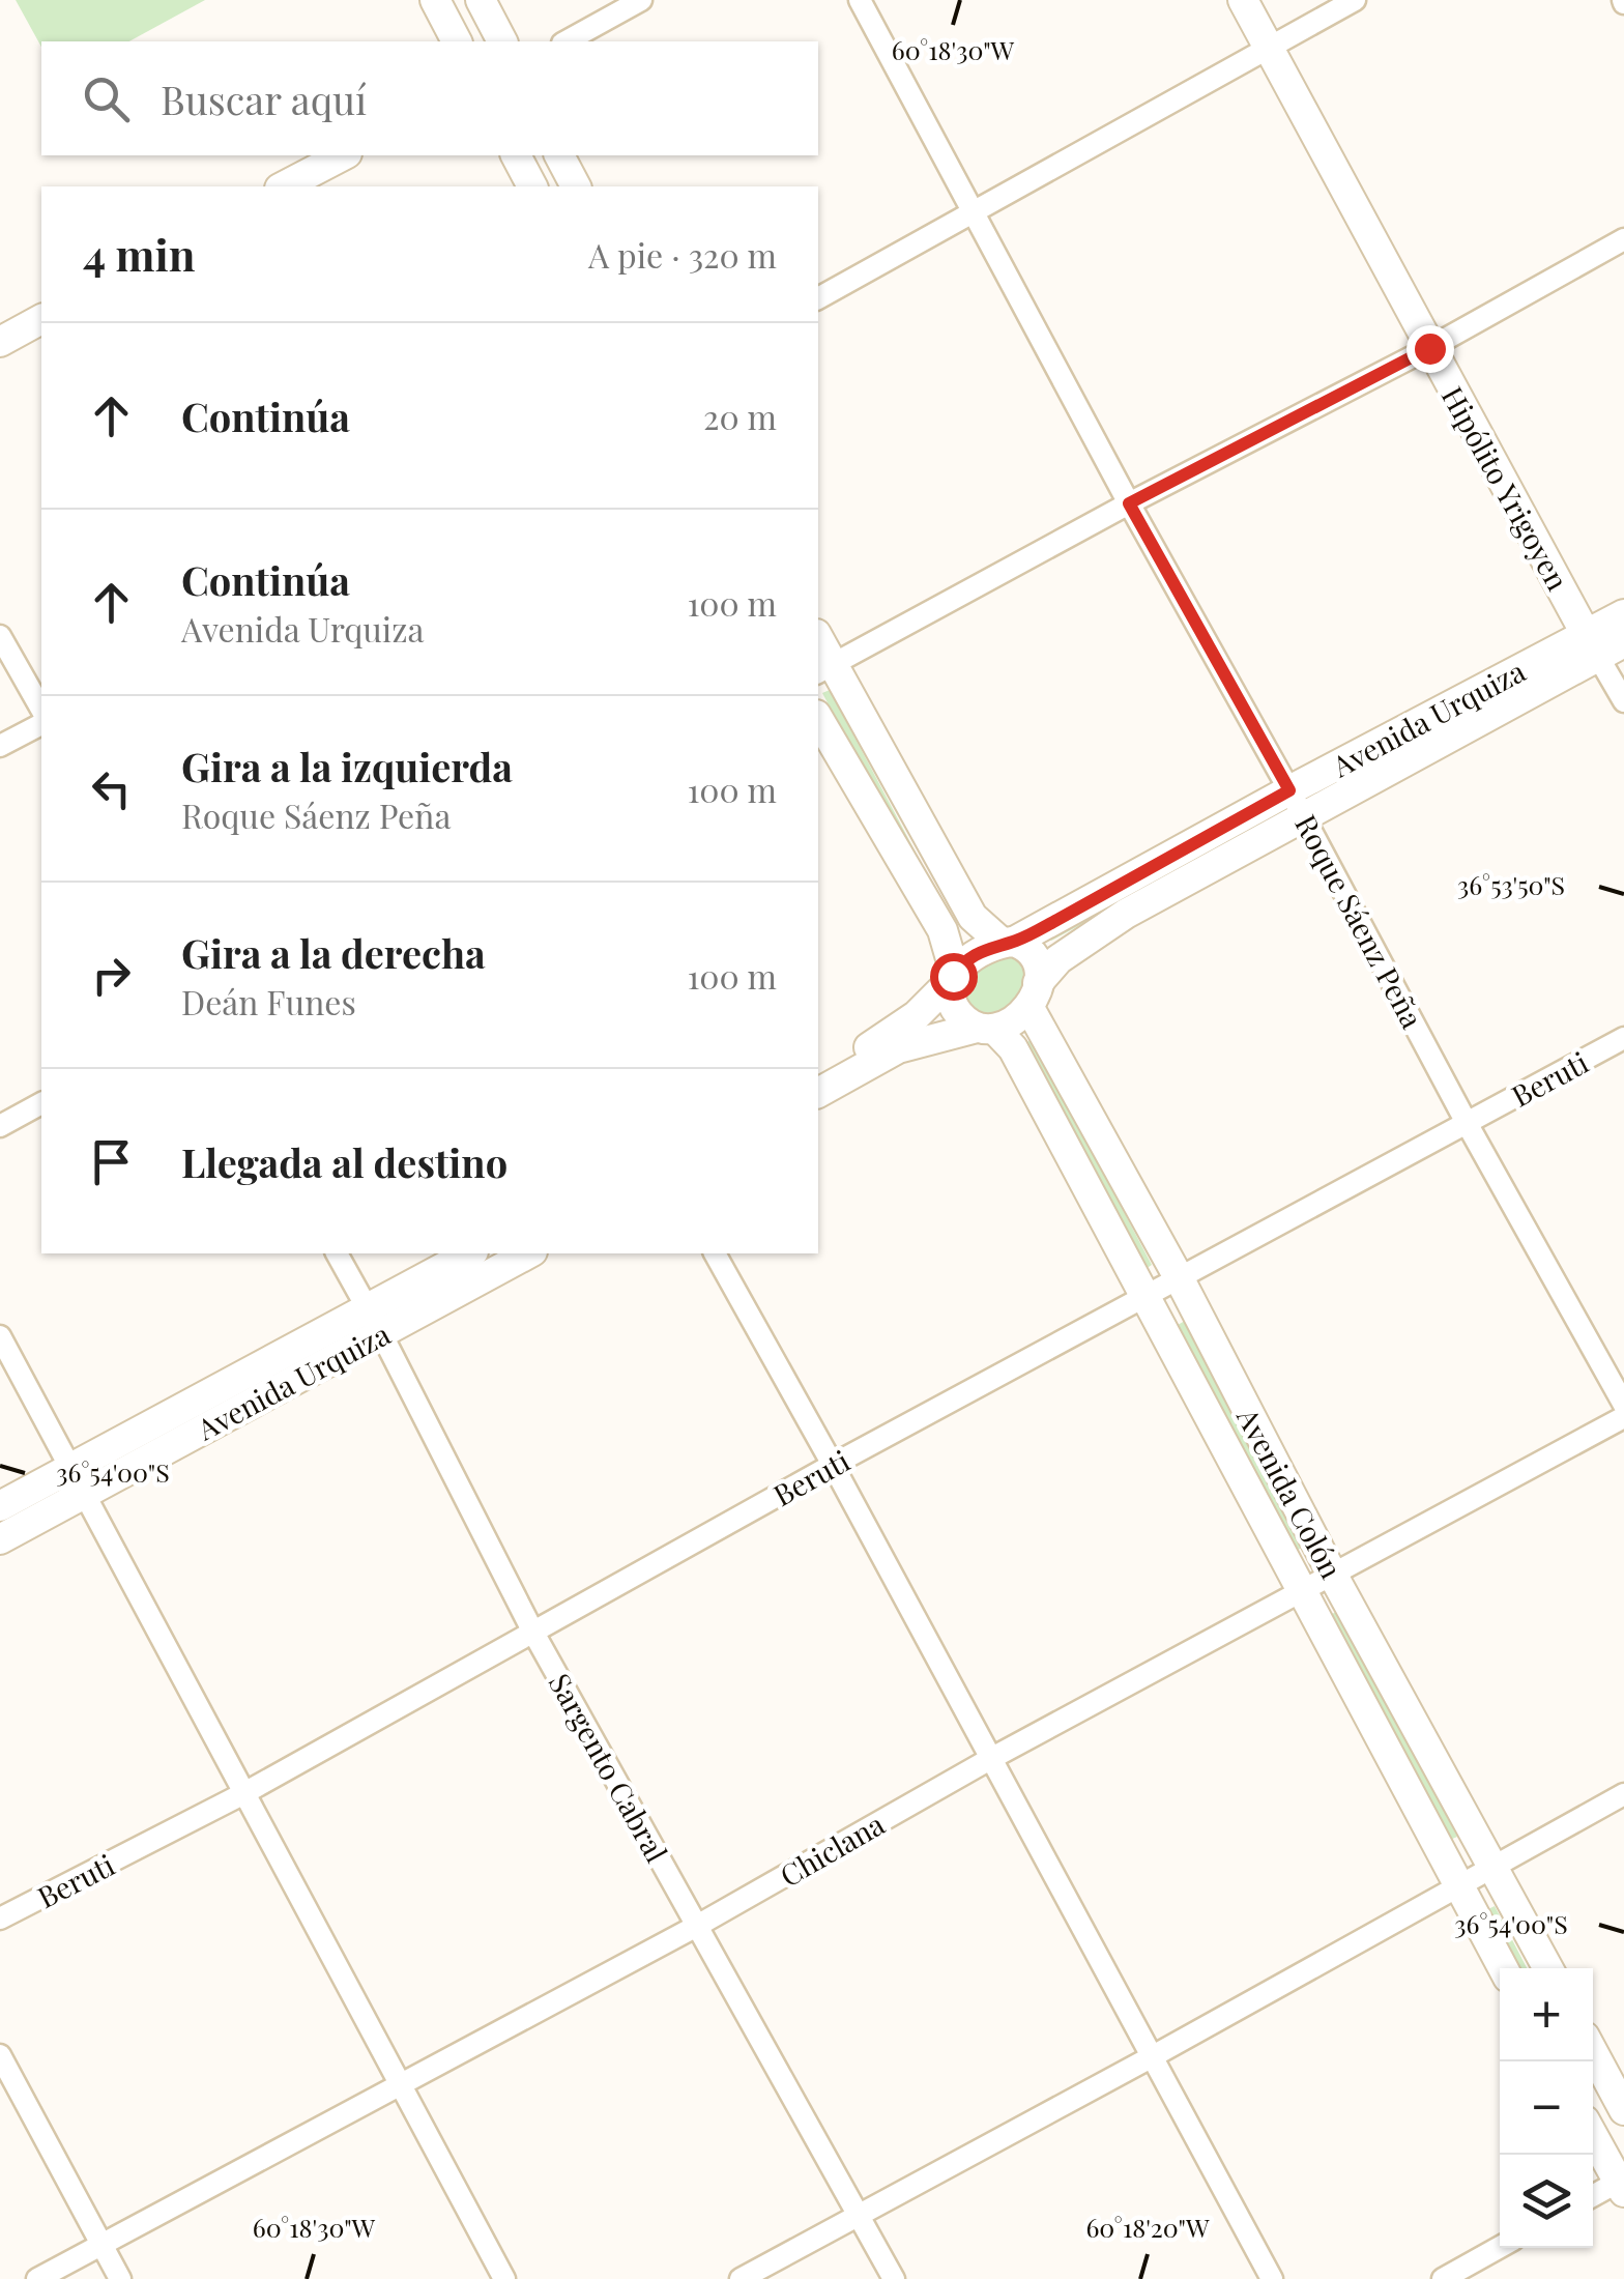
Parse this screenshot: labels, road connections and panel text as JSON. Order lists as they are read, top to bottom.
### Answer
{
  "streets": {
    "main road": ["Hipólito Yrigoyen", "Avenida Urquiza", "Avenida Colón"],
    "street": [
      "Roque Sáenz Peña",
      "Beruti",
      "Sargento Cabral",
      "Chiclana"
    ]
  },
  "crossings": [
    ["Hipólito Yrigoyen", "Avenida Urquiza"],
    ["Avenida Urquiza", "Roque Sáenz Peña"],
    ["Avenida Urquiza", "Avenida Colón"],
    ["Avenida Urquiza", "Sargento Cabral"],
    ["Roque Sáenz Peña", "Beruti"],
    ["Beruti", "Avenida Colón"],
    ["Beruti", "Sargento Cabral"],
    ["Avenida Colón", "Chiclana"],
    ["Sargento Cabral", "Chiclana"]
  ],
  "page": {
    "search": "Buscar aquí",
    "heading": ["4 min", "A pie · 320 m"],
    "list": [
      ["Continúa", "20 m"],
      ["Continúa", "Avenida Urquiza", "100 m"],
      ["Gira a la izquierda", "Roque Sáenz Peña", "100 m"],
      ["Gira a la derecha", "Deán Funes", "100 m"],
      "Llegada al destino"
    ],
    "map_buttons": ["+", "−"]
  },
  "coordinates": [
    "60°18'30\"W",
    "36°53'50\"S",
    "36°54'00\"S",
    "60°18'20\"W"
  ]
}
